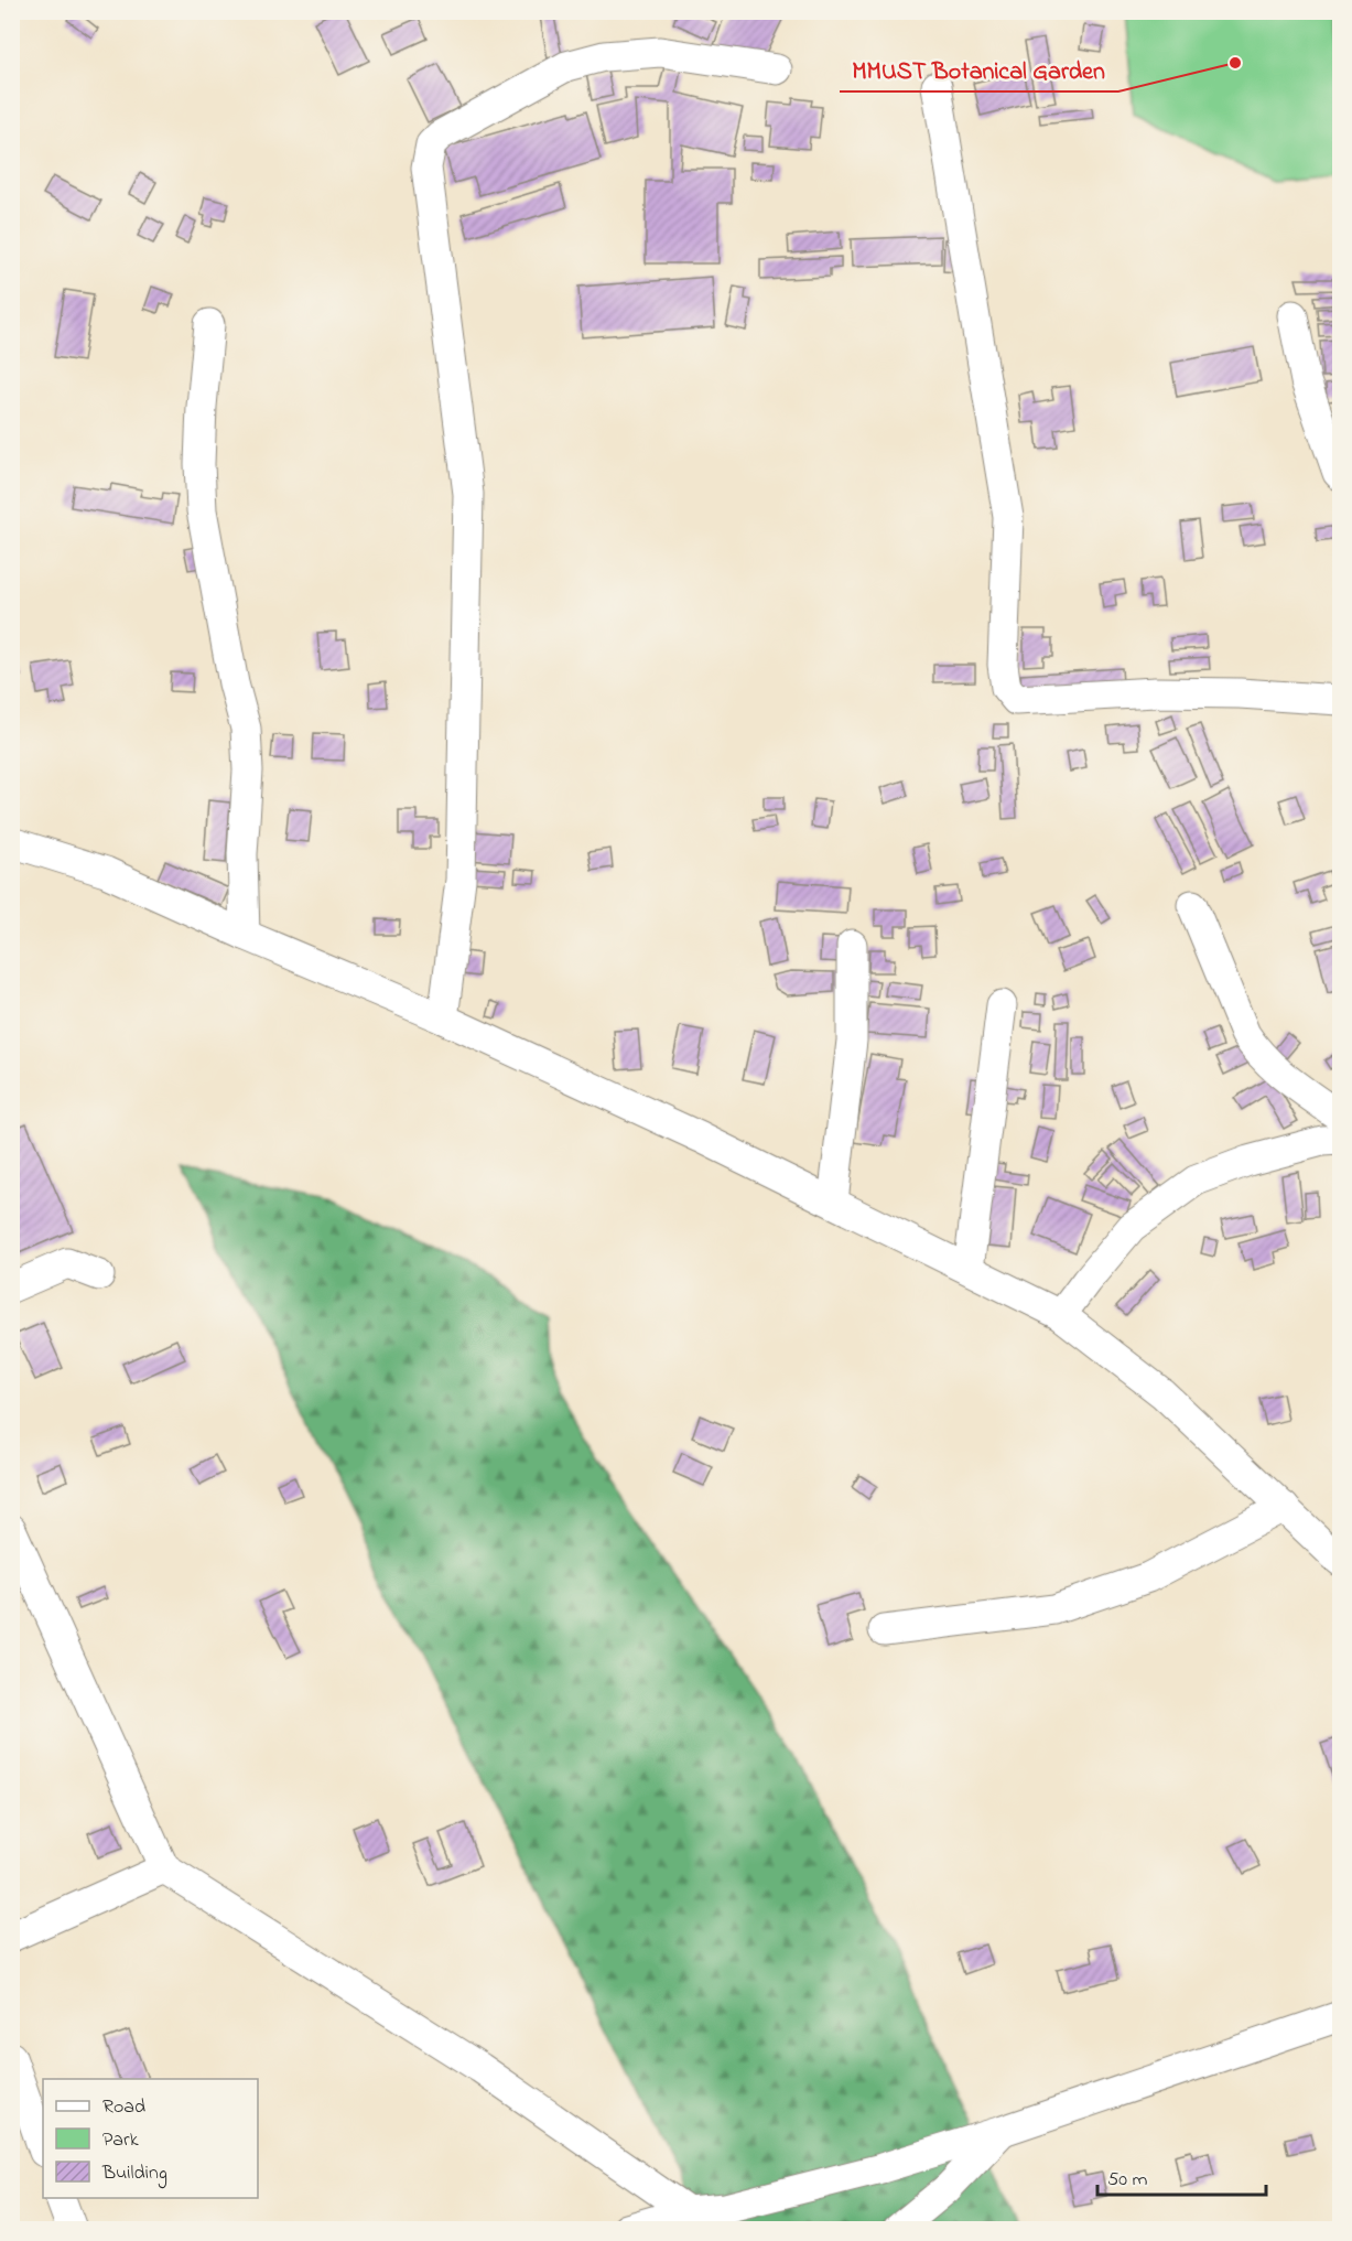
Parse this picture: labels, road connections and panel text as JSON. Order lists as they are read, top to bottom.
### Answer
{
  "places": ["MMUST Botanical Garden"],
  "legend": ["Road", "Park", "Building"],
  "scale_bar": "50 m"
}
